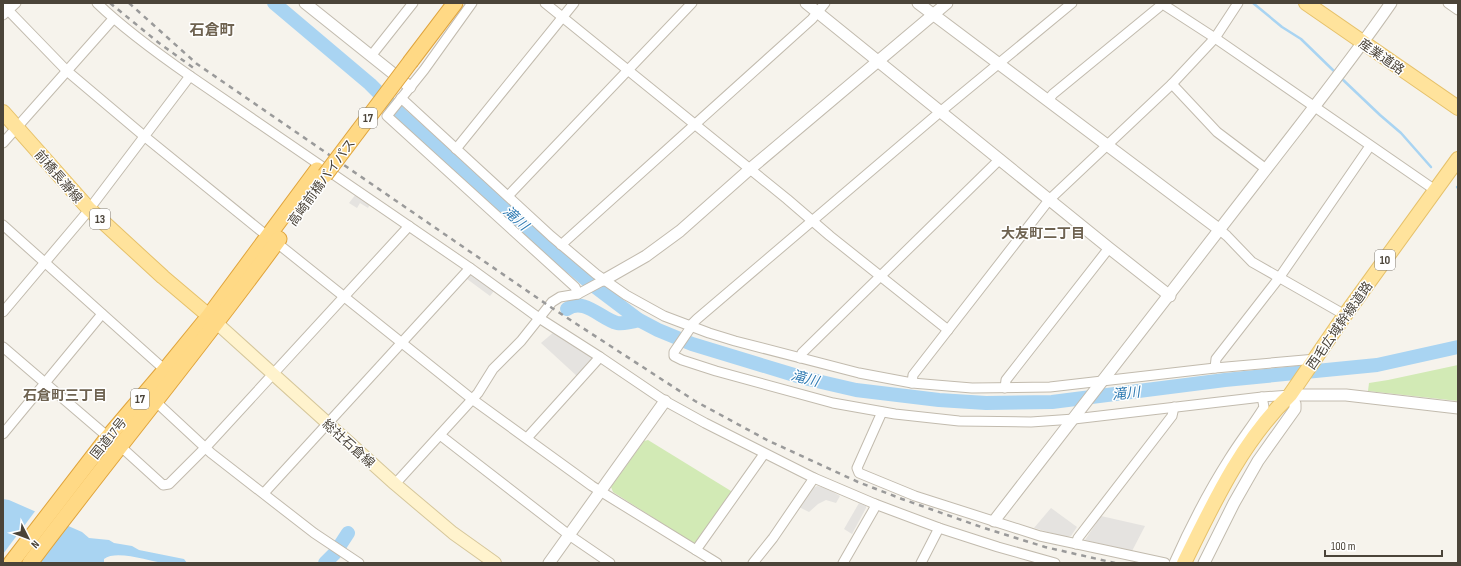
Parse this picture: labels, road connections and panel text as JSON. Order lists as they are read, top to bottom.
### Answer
{
  "streets": {
    "highway": ["17", "高崎前橋バイパス", "国道17号"],
    "main road": [
      "産業道路",
      "前橋長瀞線",
      "13",
      "10",
      "西毛広域幹線道路",
      "総社石倉線"
    ]
  },
  "crossings": [
    ["前橋長瀞線", "高崎前橋バイパス"],
    ["前橋長瀞線", "国道17号"],
    ["前橋長瀞線", "総社石倉線"],
    ["高崎前橋バイパス", "国道17号"],
    ["高崎前橋バイパス", "総社石倉線"],
    ["国道17号", "総社石倉線"]
  ],
  "districts": ["石倉町", "大友町二丁目", "石倉町三丁目"],
  "water": ["滝川"],
  "scale_bar": "100 m",
  "north": "bottom right"
}
